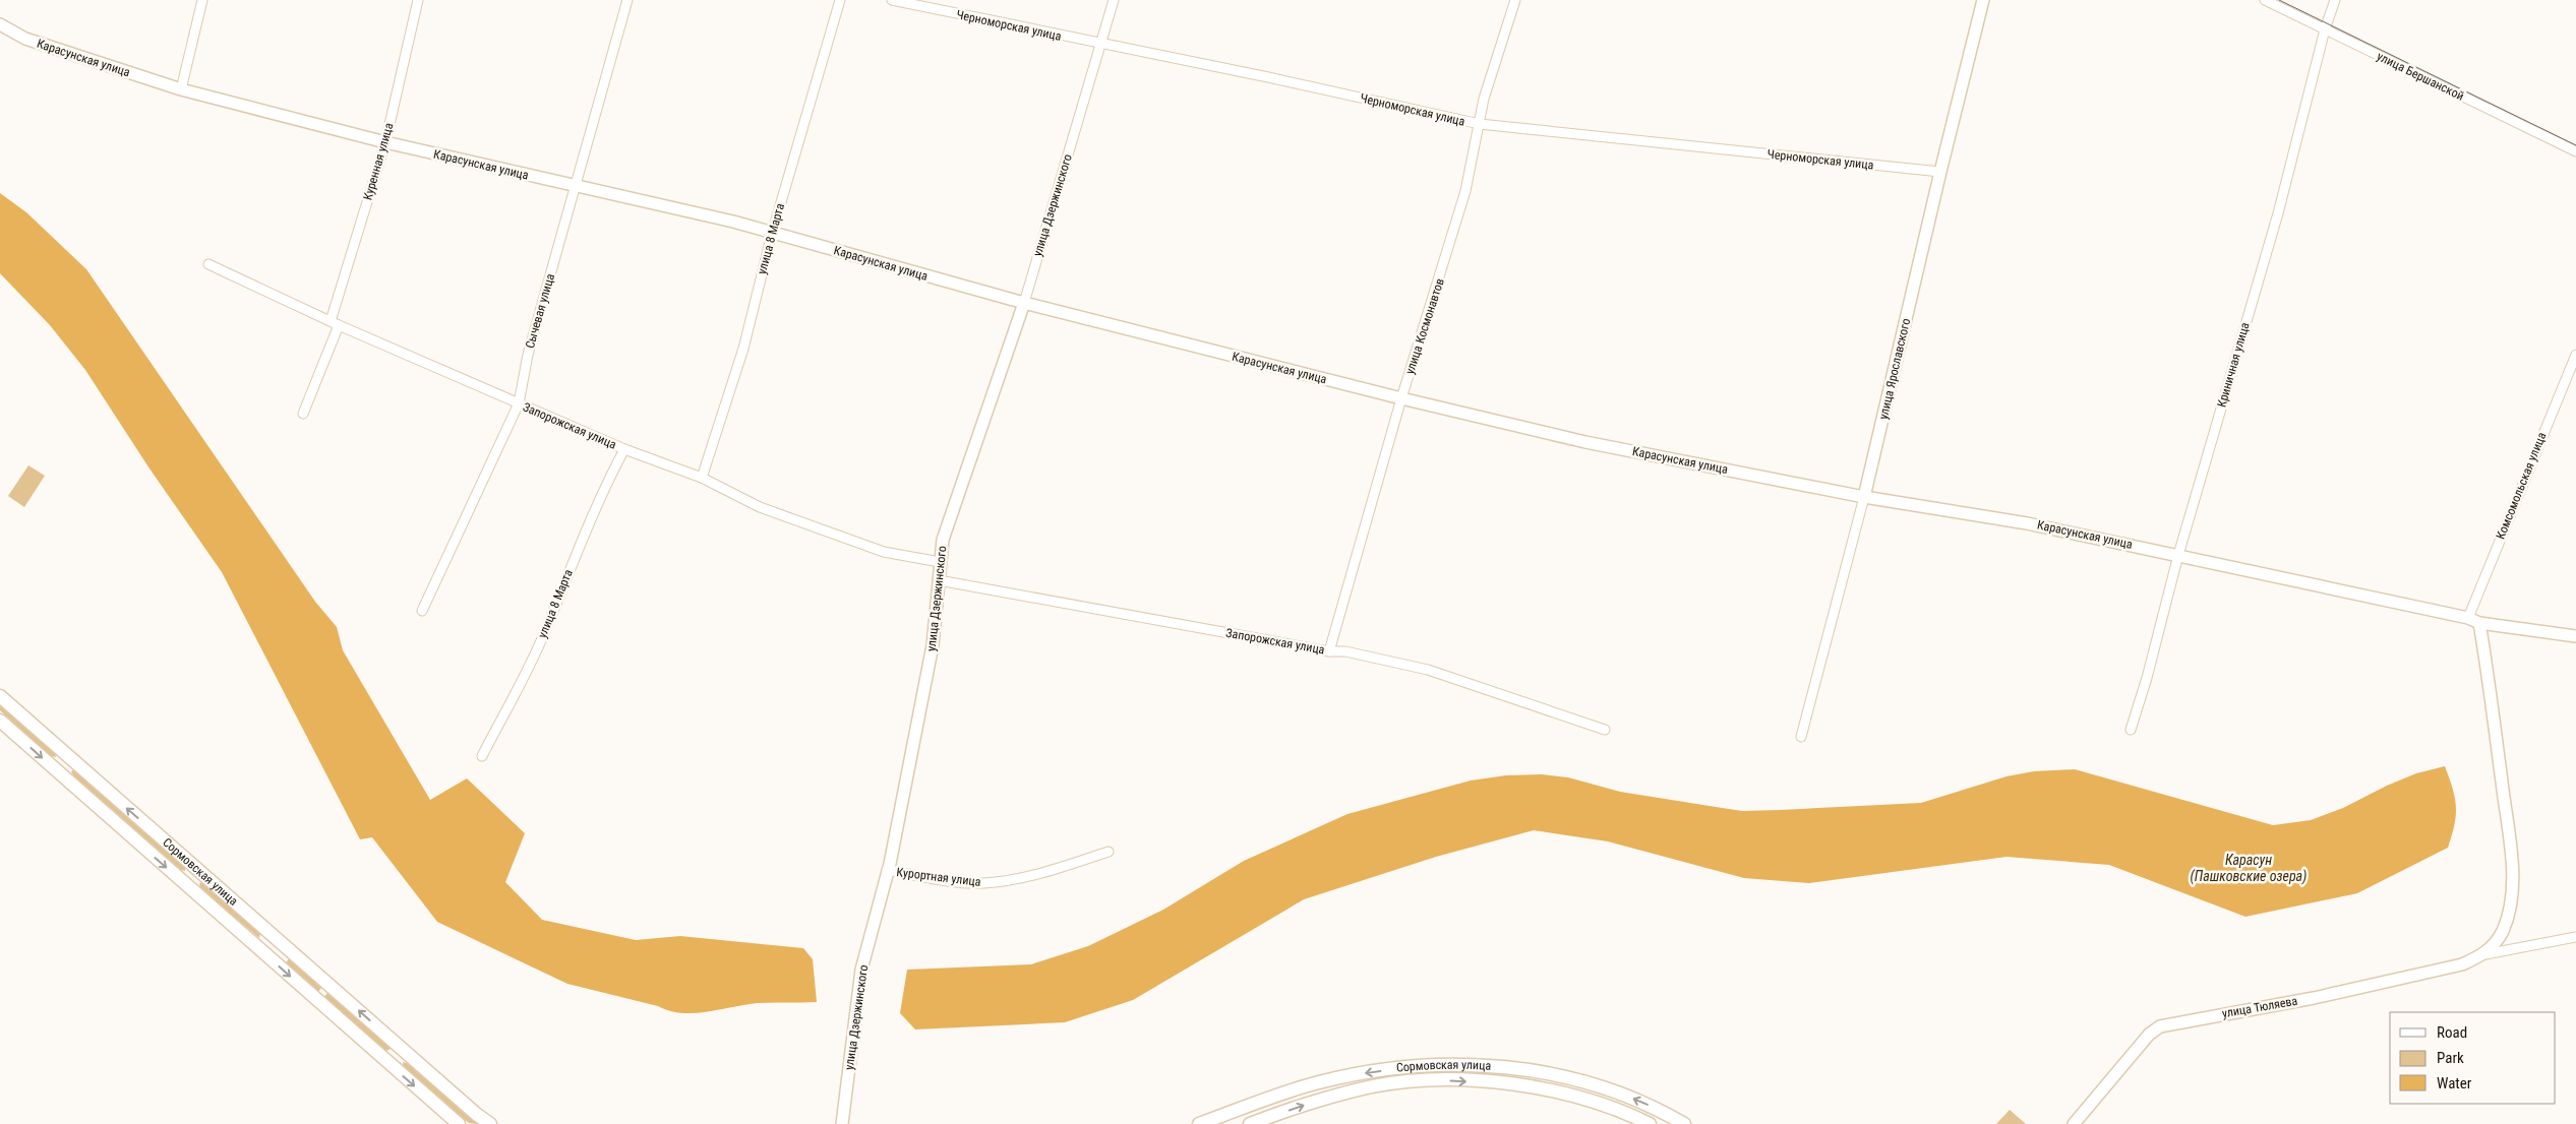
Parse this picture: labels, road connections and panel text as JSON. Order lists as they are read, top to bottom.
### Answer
{
  "streets": {
    "main road": ["Сормовская улица"],
    "street": [
      "Черноморская улица",
      "Карасунская улица",
      "улица Бершанской",
      "Куренная улица",
      "улица Дзержинского",
      "улица 8 Марта",
      "Сычевая улица",
      "улица Космонавтов",
      "Криничная улица",
      "улица Ярославского",
      "Запорожская улица",
      "Комсомольская улица",
      "Курортная улица",
      "улица Тюляева"
    ]
  },
  "crossings": [
    ["Черноморская улица", "улица Дзержинского"],
    ["Черноморская улица", "улица Космонавтов"],
    ["Черноморская улица", "улица Ярославского"],
    ["Карасунская улица", "Куренная улица"],
    ["Карасунская улица", "улица Дзержинского"],
    ["Карасунская улица", "улица 8 Марта"],
    ["Карасунская улица", "Сычевая улица"],
    ["Карасунская улица", "улица Космонавтов"],
    ["Карасунская улица", "Криничная улица"],
    ["Карасунская улица", "улица Ярославского"],
    ["Карасунская улица", "Комсомольская улица"],
    ["улица Бершанской", "Криничная улица"],
    ["Куренная улица", "Запорожская улица"],
    ["улица Дзержинского", "Запорожская улица"],
    ["улица Дзержинского", "Курортная улица"],
    ["улица 8 Марта", "Запорожская улица"],
    ["Сычевая улица", "Запорожская улица"],
    ["улица Космонавтов", "Запорожская улица"]
  ],
  "water": ["Карасун (Пашковские озера)"],
  "legend": ["Road", "Park", "Water"]
}
